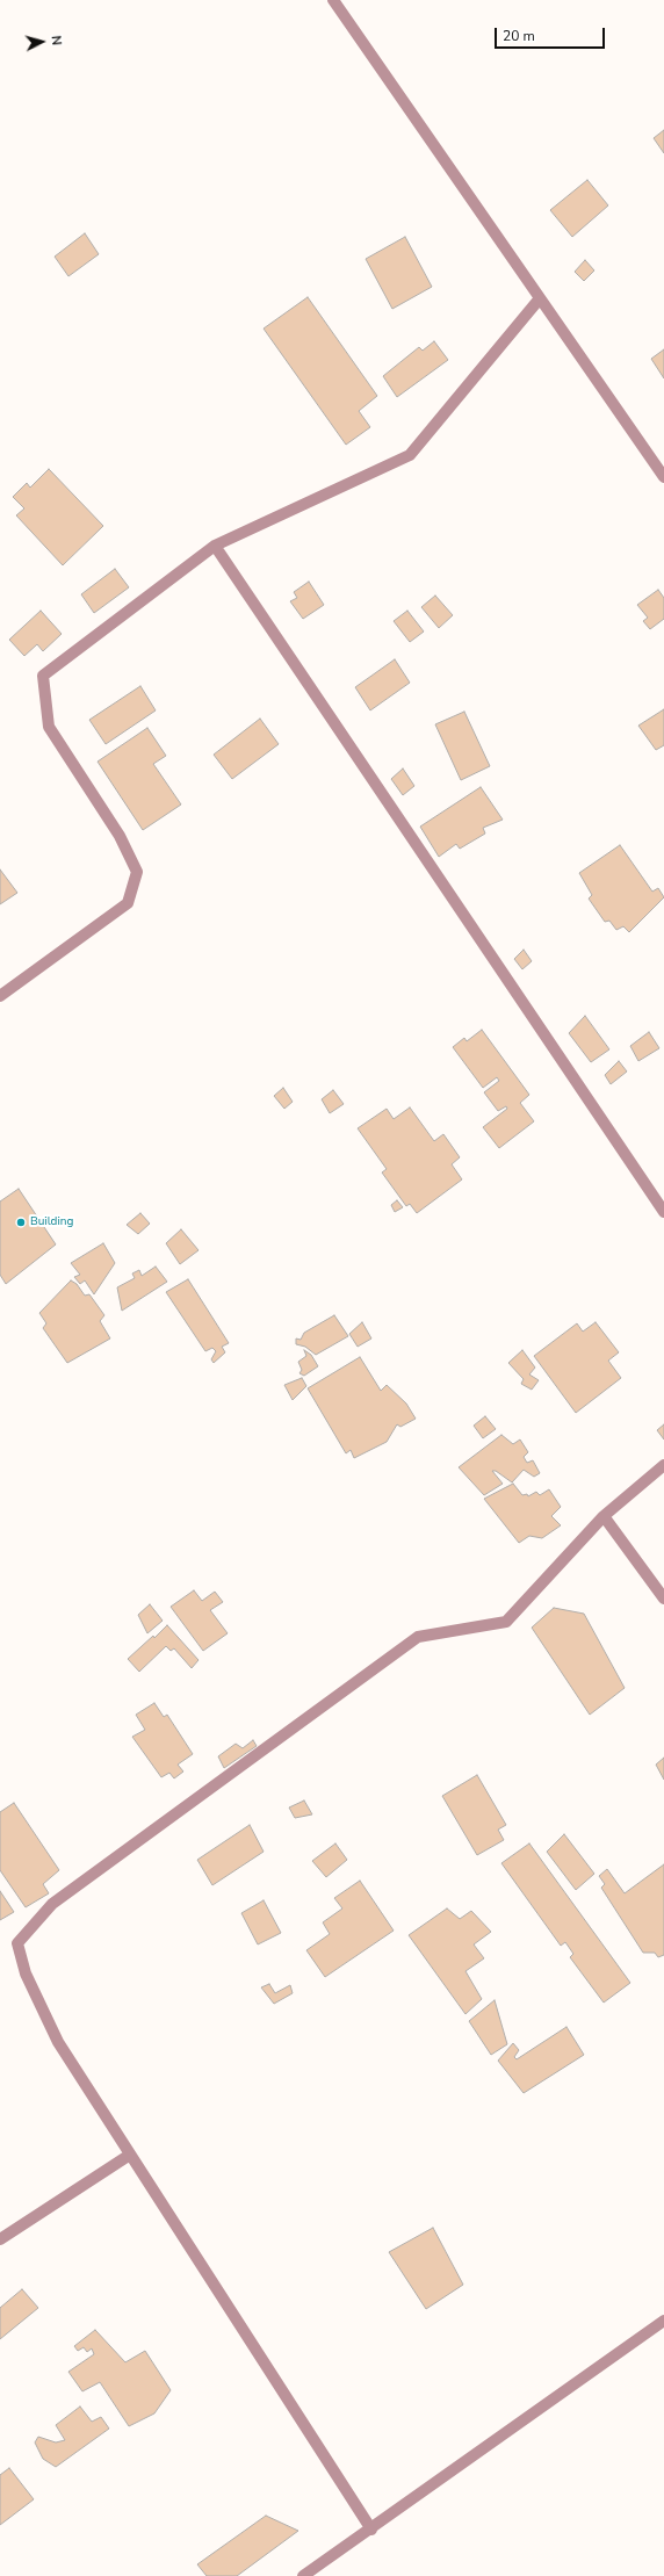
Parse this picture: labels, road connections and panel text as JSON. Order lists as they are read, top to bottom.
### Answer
{
  "places": ["Building"],
  "scale_bar": "20 m",
  "north": "right"
}
